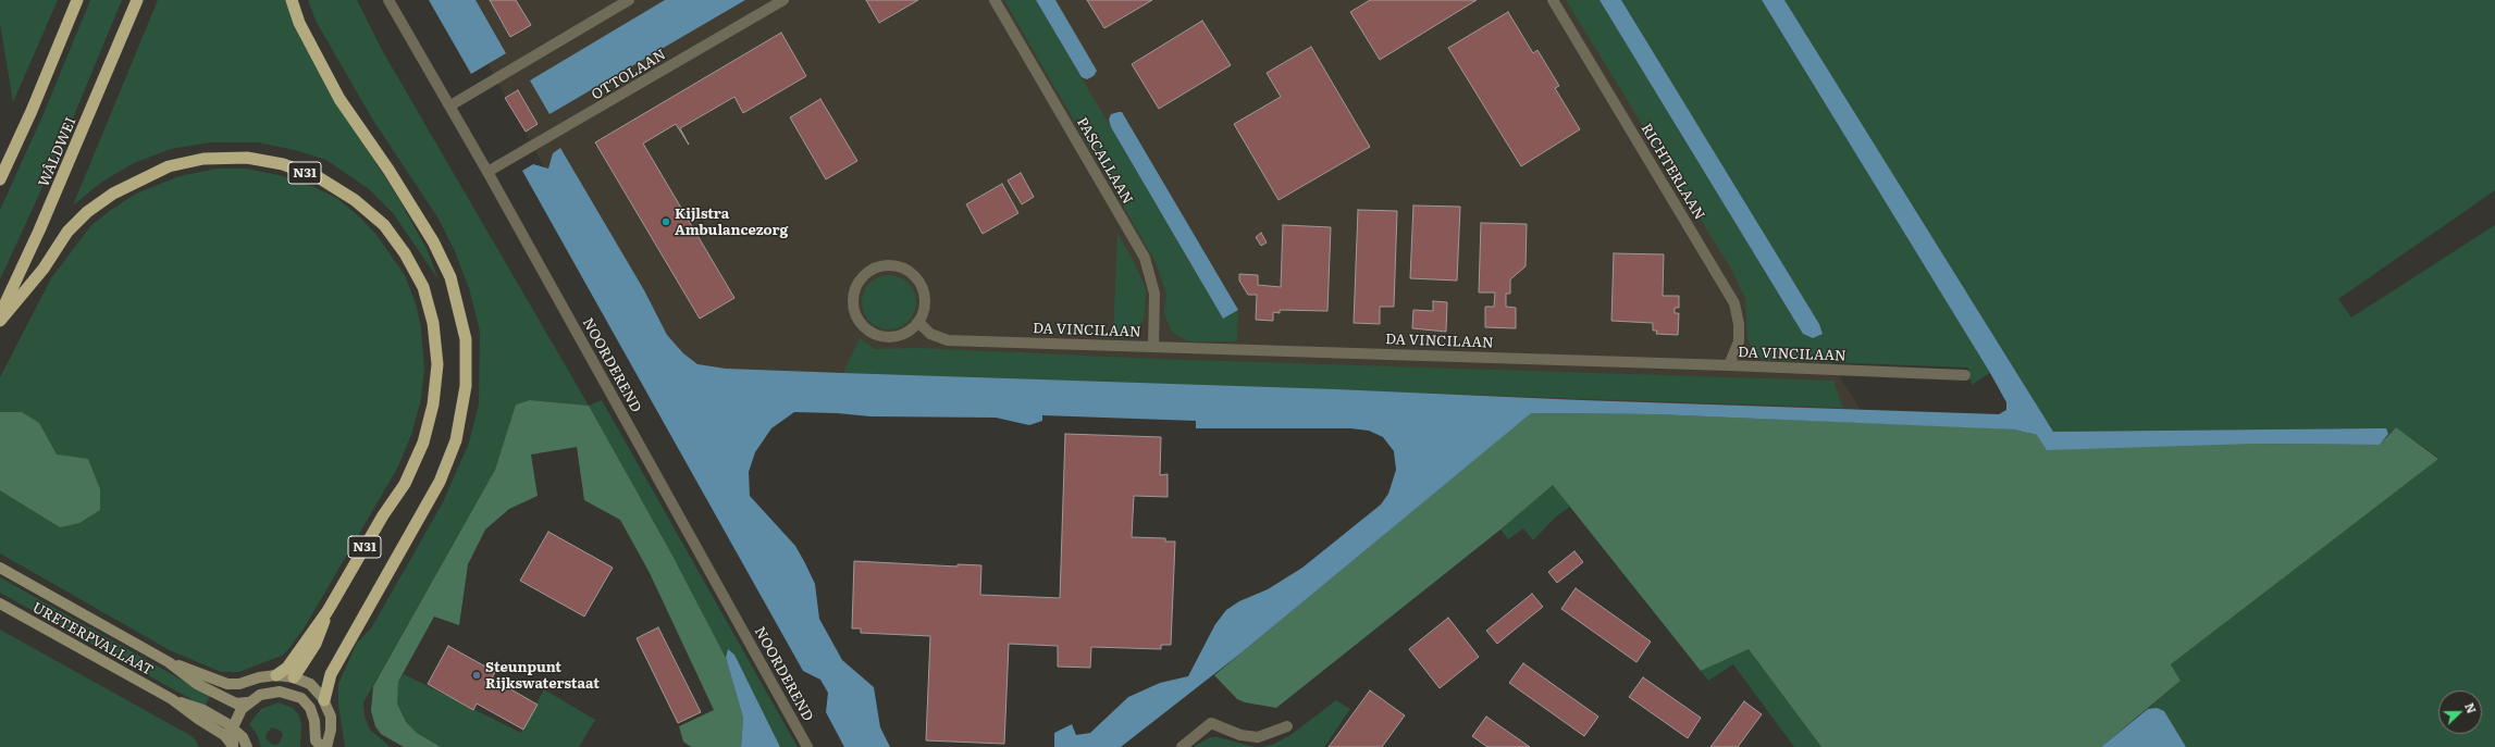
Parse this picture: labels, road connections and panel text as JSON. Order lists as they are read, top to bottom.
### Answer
{
  "streets": {
    "highway": ["WÂLDWEI", "N31"],
    "main road": ["URETERPVALLAAT"],
    "street": [
      "OTTOLAAN",
      "PASCALLAAN",
      "RICHTERLAAN",
      "DA VINCILAAN",
      "NOORDEREND"
    ]
  },
  "crossings": [
    ["OTTOLAAN", "NOORDEREND"],
    ["PASCALLAAN", "DA VINCILAAN"],
    ["RICHTERLAAN", "DA VINCILAAN"],
    ["N31", "URETERPVALLAAT"]
  ],
  "places": ["Kijlstra Ambulancezorg", "Steunpunt Rijkswaterstaat"],
  "north": "right"
}
